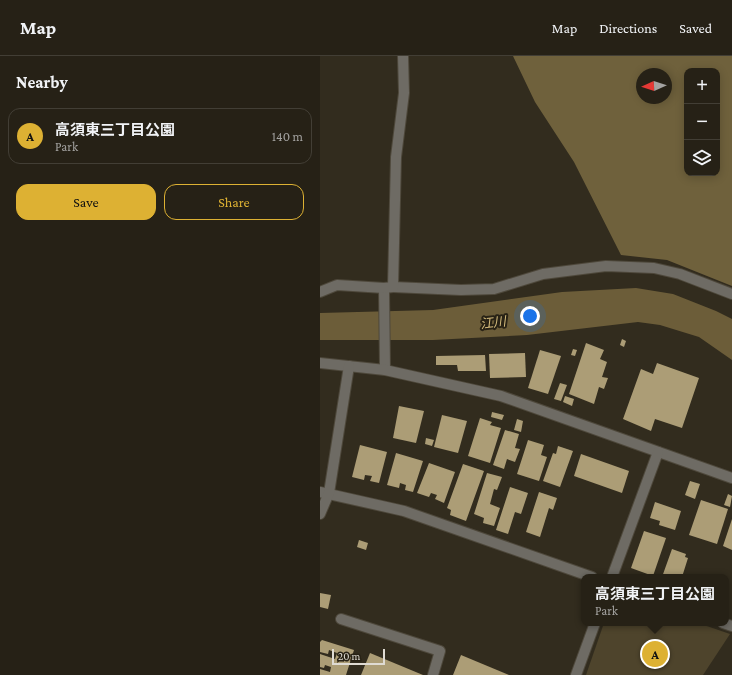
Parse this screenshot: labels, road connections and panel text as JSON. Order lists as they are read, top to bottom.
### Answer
{
  "water": ["江川"],
  "scale_bar": "20 m",
  "north": "left",
  "page": {
    "header": "Map",
    "nav": ["Map", "Directions", "Saved"],
    "heading": "Nearby",
    "map_buttons": ["+", "−"],
    "list": [
      {
        "mark": "A",
        "name": "高須東三丁目公園",
        "note": "Park",
        "value": "140 m"
      }
    ],
    "buttons": ["Save", "Share"],
    "popup": ["高須東三丁目公園", "Park"],
    "pins": "A",
    "scale": "20 m"
  }
}
